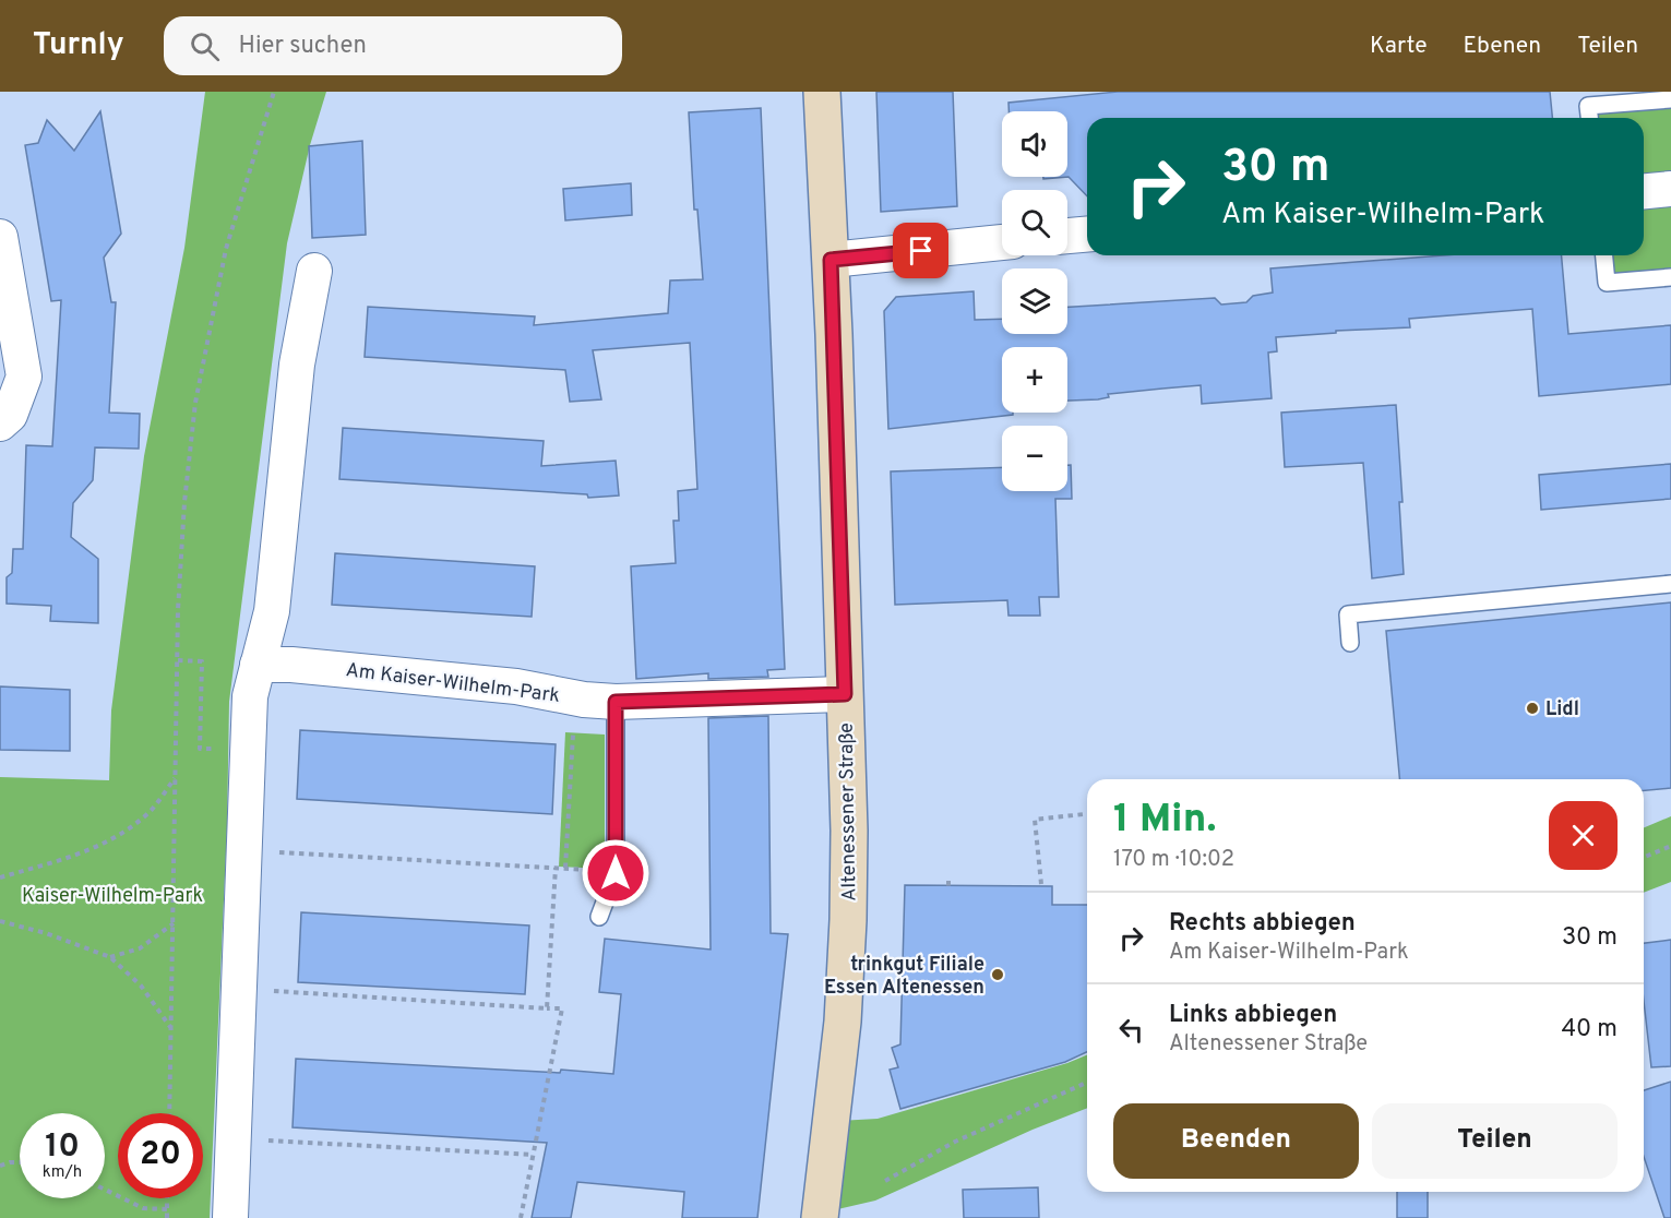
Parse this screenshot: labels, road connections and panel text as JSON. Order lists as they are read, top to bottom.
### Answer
{
  "streets": {
    "main road": ["Altenessener Straße"],
    "street": ["Am Kaiser-Wilhelm-Park"]
  },
  "crossings": [
    ["Am Kaiser-Wilhelm-Park", "Altenessener Straße"]
  ],
  "parks": ["Kaiser-Wilhelm-Park"],
  "places": ["Lidl", "trinkgut Filiale Essen Altenessen"],
  "page": {
    "header": "Turnly",
    "search": "Hier suchen",
    "nav": ["Karte", "Ebenen", "Teilen"],
    "map_buttons": ["+", "−"],
    "turn": ["30 m", "Am Kaiser-Wilhelm-Park"],
    "heading": ["1 Min.", "170 m · 10:02"],
    "list": [
      {
        "name": "Rechts abbiegen",
        "note": "Am Kaiser-Wilhelm-Park",
        "value": "30 m"
      },
      {
        "name": "Links abbiegen",
        "note": "Altenessener Straße",
        "value": "40 m"
      }
    ],
    "buttons": ["Beenden", "Teilen"],
    "speed": "10 km/h",
    "limit": "20"
  }
}
